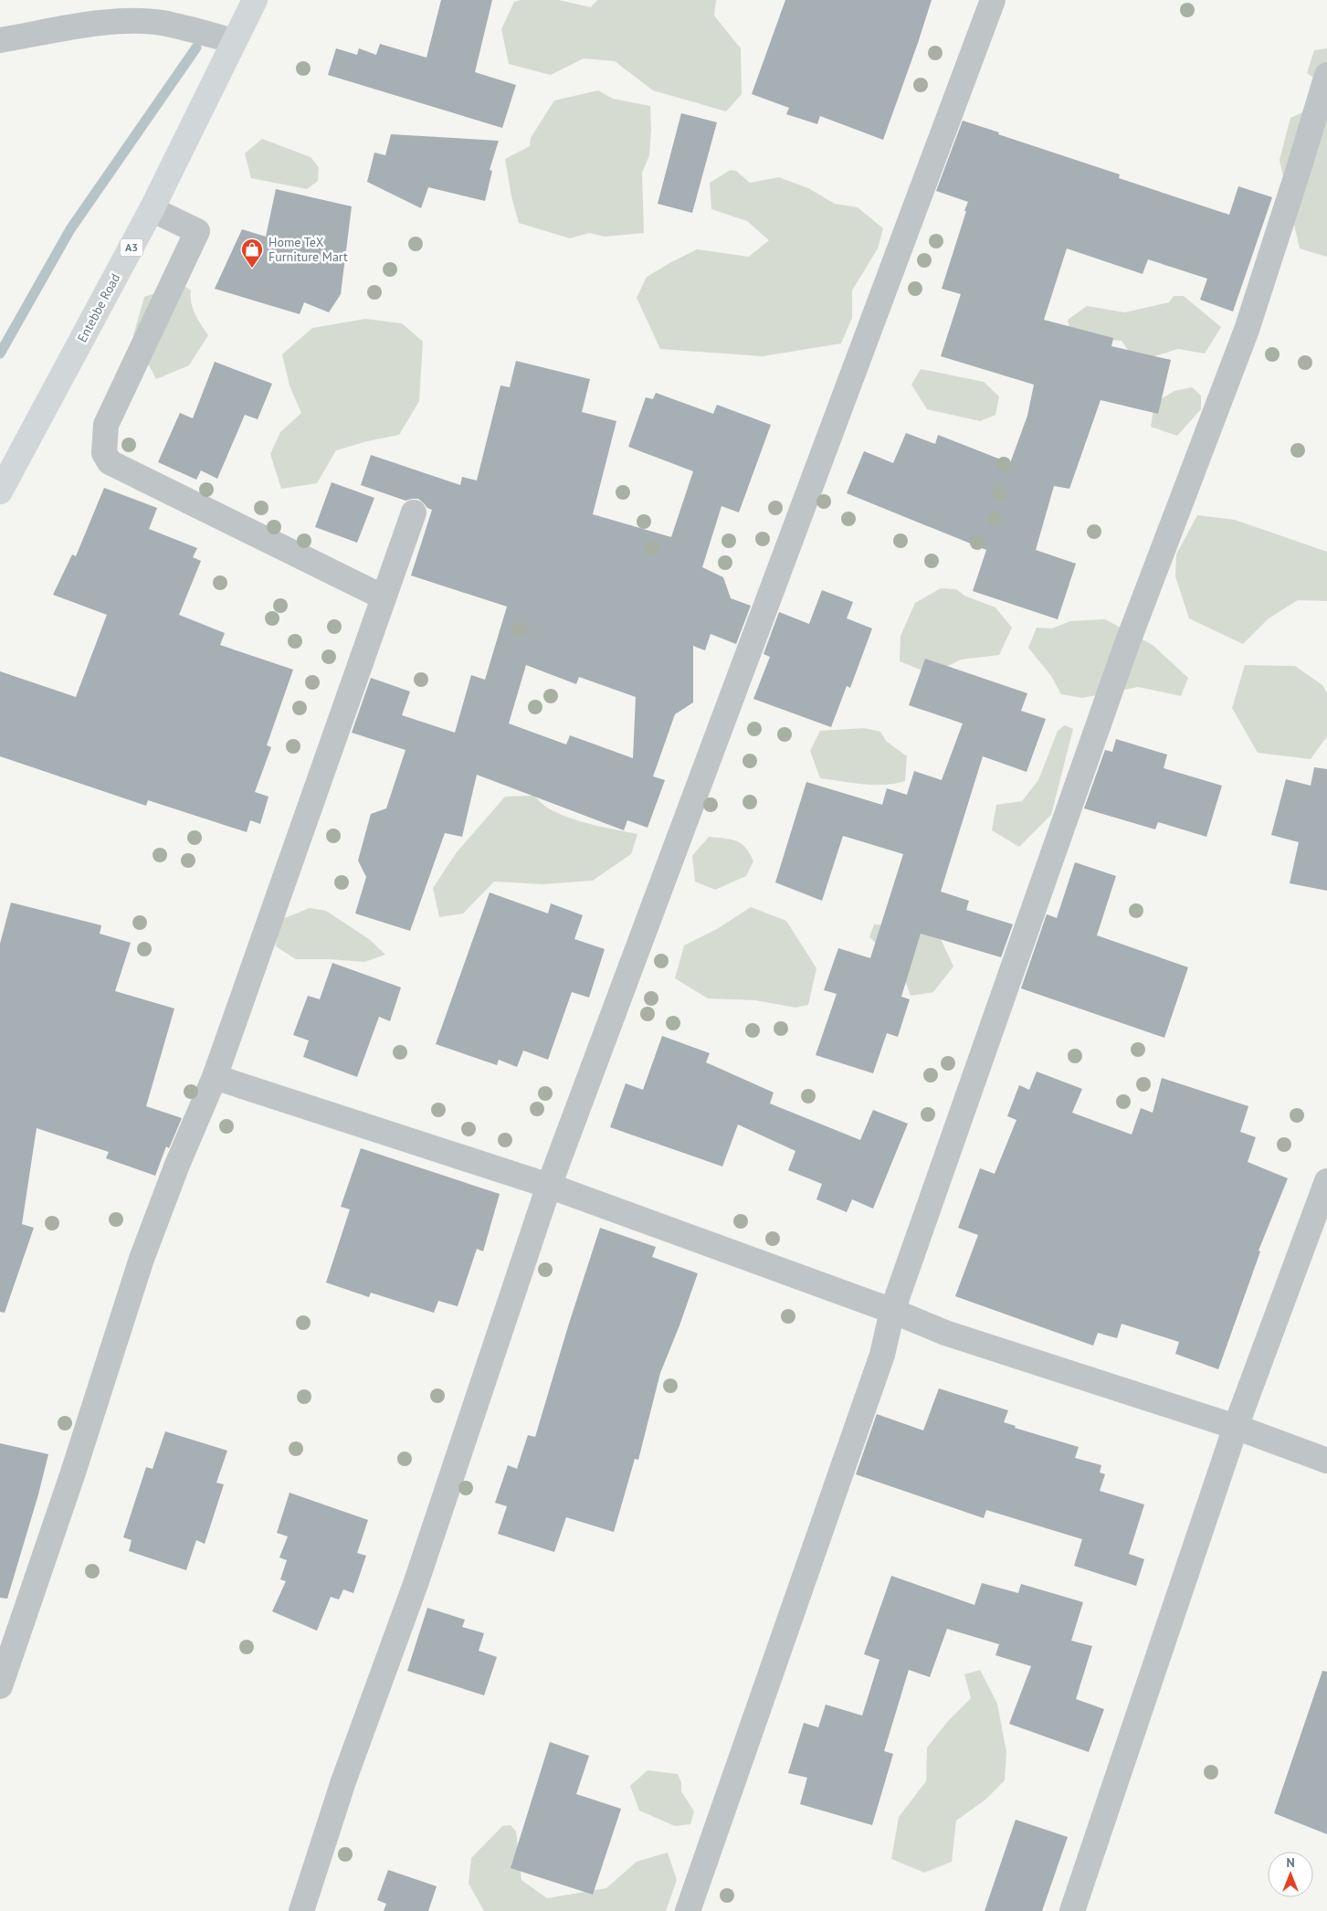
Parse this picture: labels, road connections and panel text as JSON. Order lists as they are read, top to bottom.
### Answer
{
  "streets": {
    "main road": ["A3", "Entebbe Road"]
  },
  "places": {
    "shop": ["Home TeX Furniture Mart"]
  },
  "north": "top"
}
